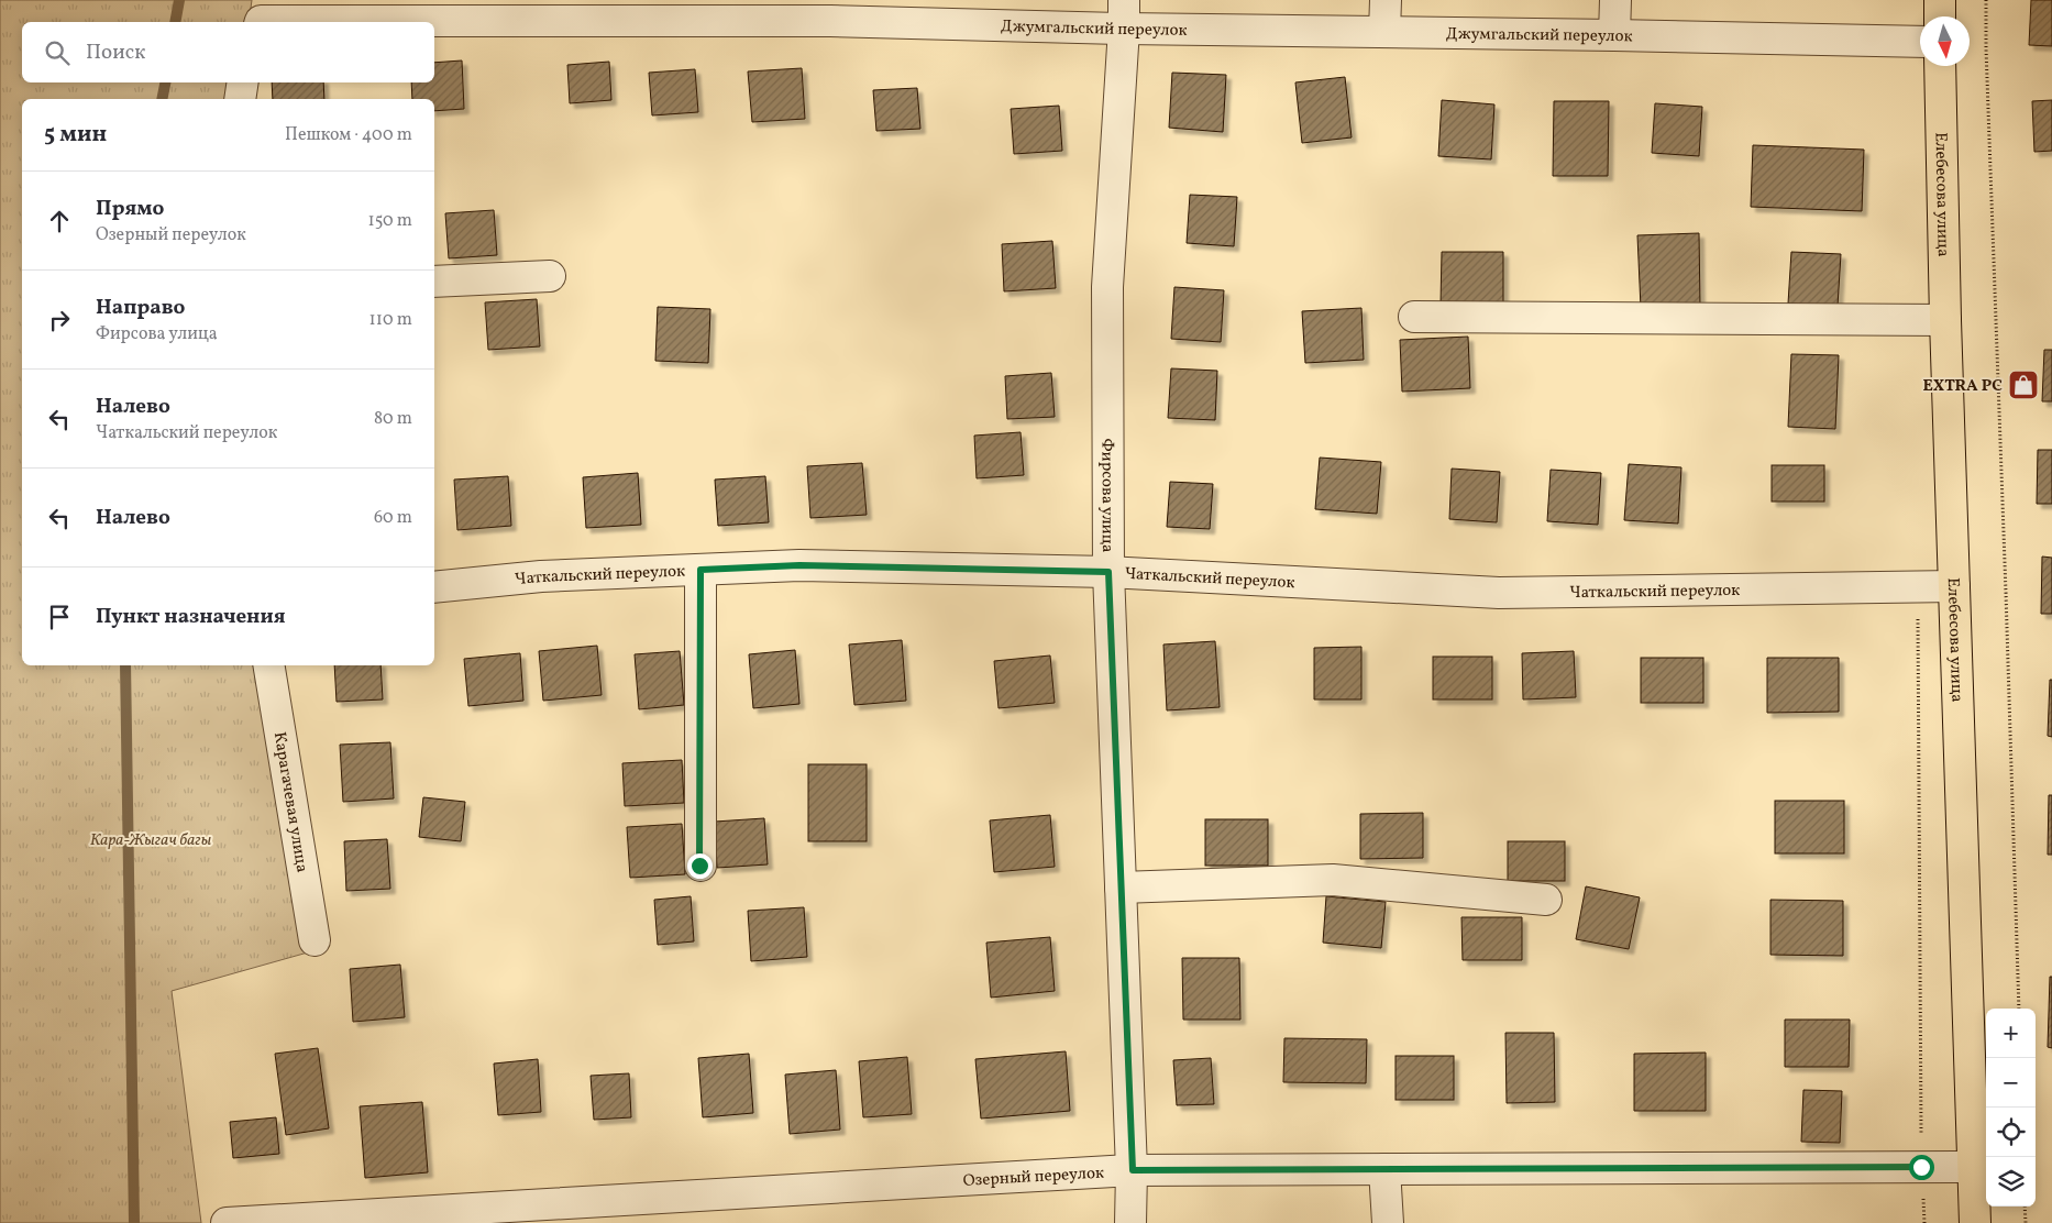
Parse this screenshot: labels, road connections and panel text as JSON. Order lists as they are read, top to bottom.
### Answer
{
  "streets": {
    "main road": ["Елебесова улица"],
    "street": [
      "Джумгальский переулок",
      "Фирсова улица",
      "Чаткальский переулок",
      "Карагачевая улица",
      "Озерный переулок"
    ]
  },
  "crossings": [
    ["Джумгальский переулок", "Фирсова улица"],
    ["Елебесова улица", "Чаткальский переулок"],
    ["Елебесова улица", "Озерный переулок"],
    ["Фирсова улица", "Чаткальский переулок"],
    ["Фирсова улица", "Озерный переулок"]
  ],
  "parks": ["Кара-Жыгач багы"],
  "places": {
    "shop": ["EXTRA PC"]
  },
  "north": "bottom",
  "page": {
    "search": "Поиск",
    "heading": ["5 мин", "Пешком · 400 m"],
    "list": [
      ["Прямо", "Озерный переулок", "150 m"],
      ["Направо", "Фирсова улица", "110 m"],
      ["Налево", "Чаткальский переулок", "80 m"],
      ["Налево", "60 m"],
      "Пункт назначения"
    ],
    "map_buttons": ["+", "−"]
  }
}
